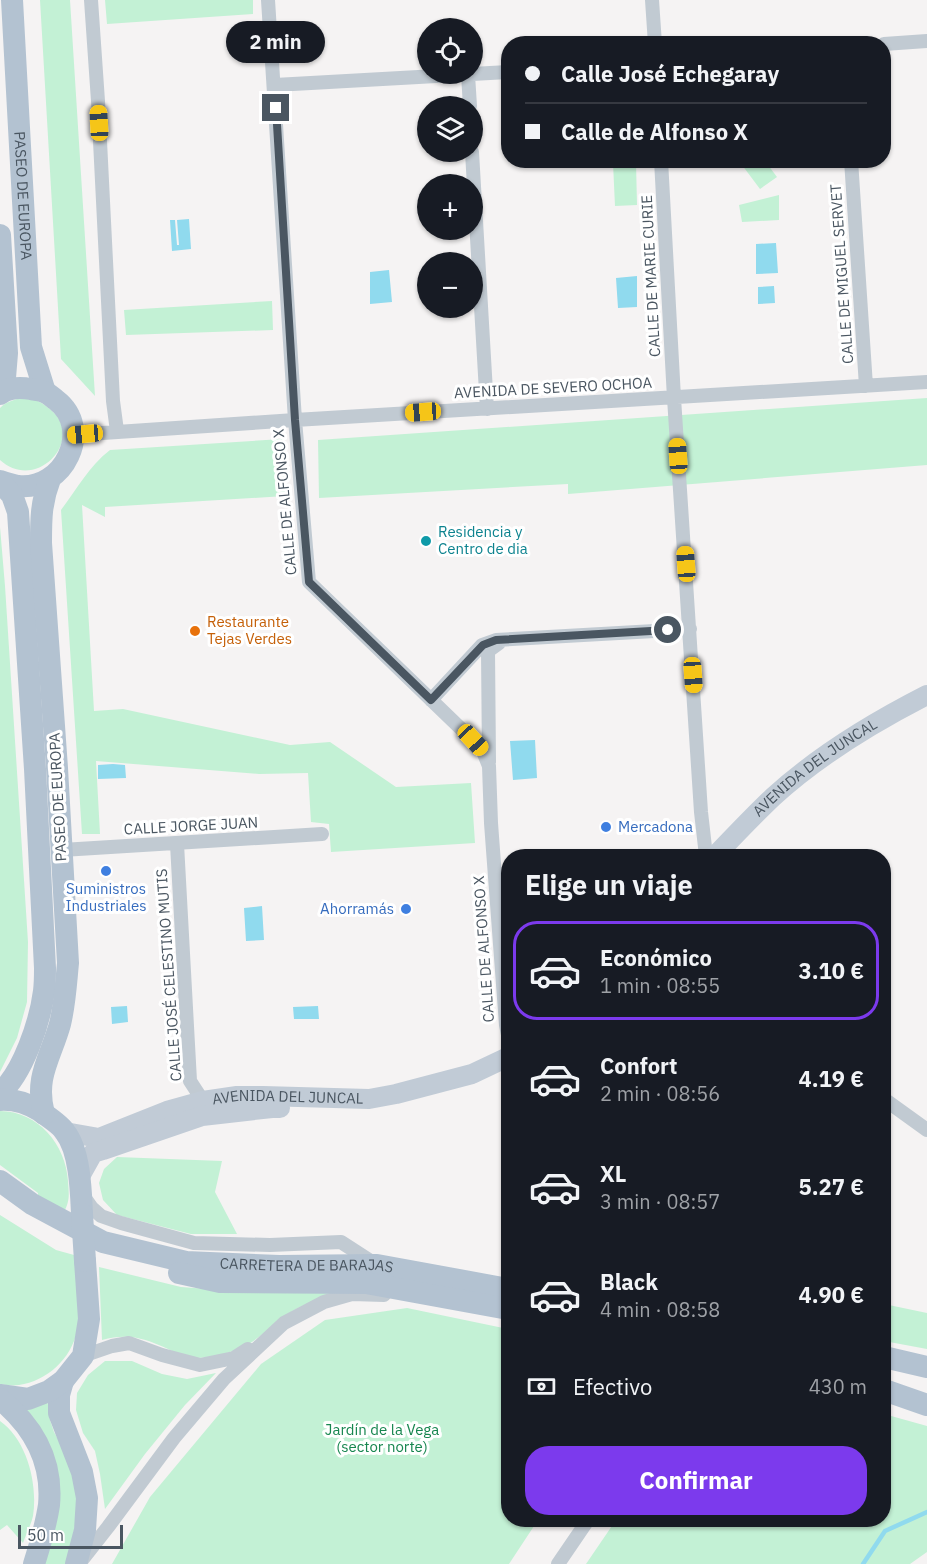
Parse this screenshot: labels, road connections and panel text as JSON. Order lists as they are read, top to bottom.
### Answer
{
  "streets": {
    "main road": ["PASEO DE EUROPA", "CARRETERA DE BARAJAS"],
    "street": [
      "CALLE DE MIGUEL SERVET",
      "CALLE DE MARIE CURIE",
      "AVENIDA DE SEVERO OCHOA",
      "CALLE DE ALFONSO X",
      "AVENIDA DEL JUNCAL",
      "CALLE JORGE JUAN",
      "CALLE JOSÉ CELESTINO MUTIS"
    ]
  },
  "crossings": [
    ["PASEO DE EUROPA", "CALLE JORGE JUAN"],
    ["CALLE DE MIGUEL SERVET", "AVENIDA DE SEVERO OCHOA"],
    ["CALLE DE MARIE CURIE", "AVENIDA DE SEVERO OCHOA"],
    ["AVENIDA DE SEVERO OCHOA", "CALLE DE ALFONSO X"],
    ["AVENIDA DEL JUNCAL", "CALLE JOSÉ CELESTINO MUTIS"],
    ["CALLE JORGE JUAN", "CALLE JOSÉ CELESTINO MUTIS"]
  ],
  "parks": ["Jardín de la Vega (sector norte)"],
  "places": [
    "Residencia y Centro de dia",
    "Restaurante Tejas Verdes",
    "Mercadona",
    "Suministros Industriales",
    "Ahorramás"
  ],
  "scale_bar": "50 m",
  "page": {
    "map_buttons": ["+", "−"],
    "bubble": "2 min",
    "banner": ["Calle José Echegaray", "Calle de Alfonso X"],
    "heading": "Elige un viaje",
    "list": [
      {
        "name": "Económico",
        "note": "1 min · 08:55",
        "value": "3.10 €"
      },
      {
        "name": "Confort",
        "note": "2 min · 08:56",
        "value": "4.19 €"
      },
      {
        "name": "XL",
        "note": "3 min · 08:57",
        "value": "5.27 €"
      },
      {
        "name": "Black",
        "note": "4 min · 08:58",
        "value": "4.90 €"
      }
    ],
    "pay": ["Efectivo", "430 m"],
    "buttons": "Confirmar",
    "scale": "50 m"
  }
}
